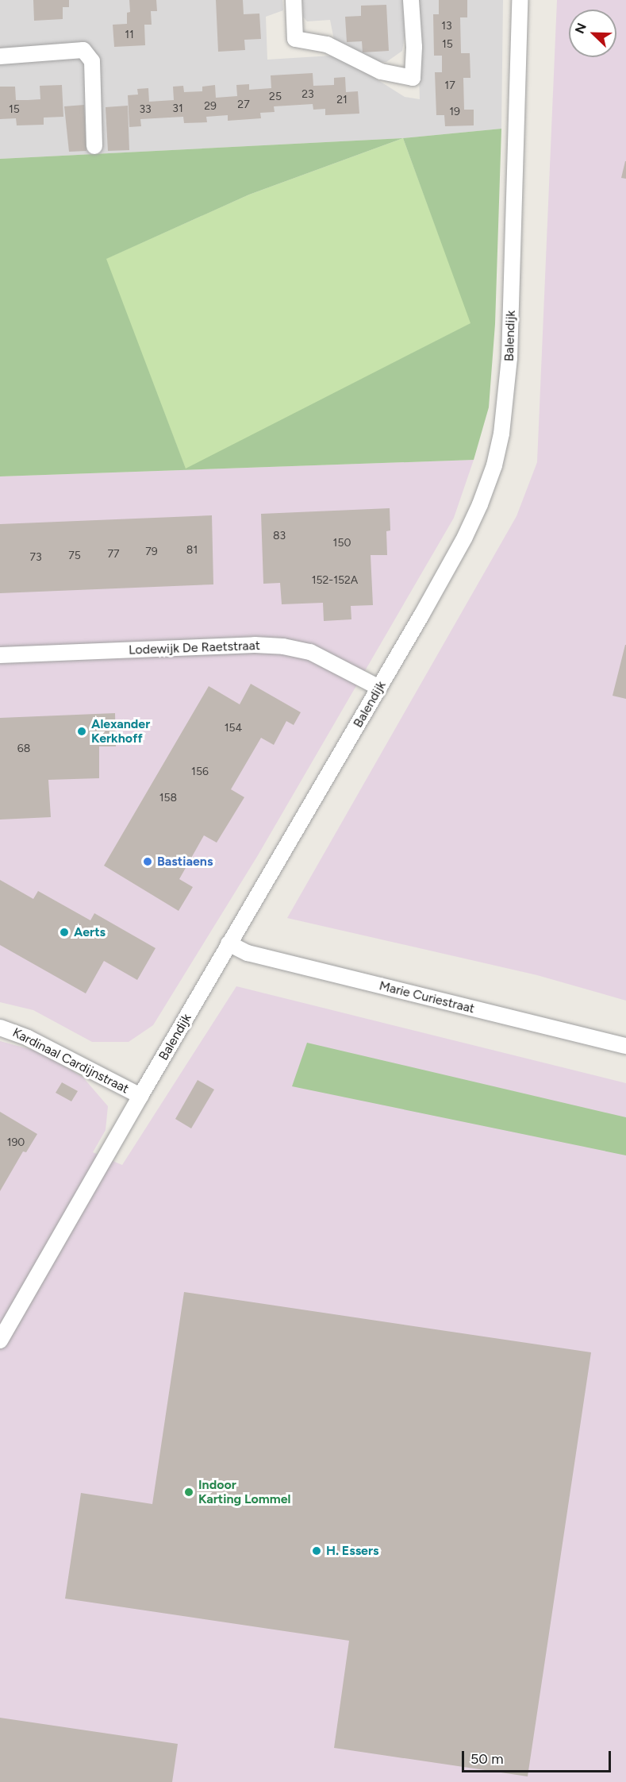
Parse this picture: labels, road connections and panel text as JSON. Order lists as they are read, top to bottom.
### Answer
{
  "streets": {
    "street": [
      "Balendijk",
      "Lodewijk De Raetstraat",
      "Marie Curiestraat",
      "Kardinaal Cardijnstraat"
    ]
  },
  "crossings": [
    ["Balendijk", "Lodewijk De Raetstraat"],
    ["Balendijk", "Marie Curiestraat"],
    ["Balendijk", "Kardinaal Cardijnstraat"]
  ],
  "places": [
    "Alexander Kerkhoff",
    "Bastiaens",
    "Aerts",
    "Indoor Karting Lommel",
    "H. Essers"
  ],
  "house_numbers": [
    "13",
    "11",
    "15",
    "17",
    "23",
    "25",
    "21",
    "27",
    "29",
    "31",
    "15",
    "33",
    "19",
    "83",
    "150",
    "81",
    "79",
    "77",
    "75",
    "73",
    "152-152A",
    "154",
    "68",
    "156",
    "158",
    "190"
  ],
  "scale_bar": "50 m",
  "north": "top left"
}
